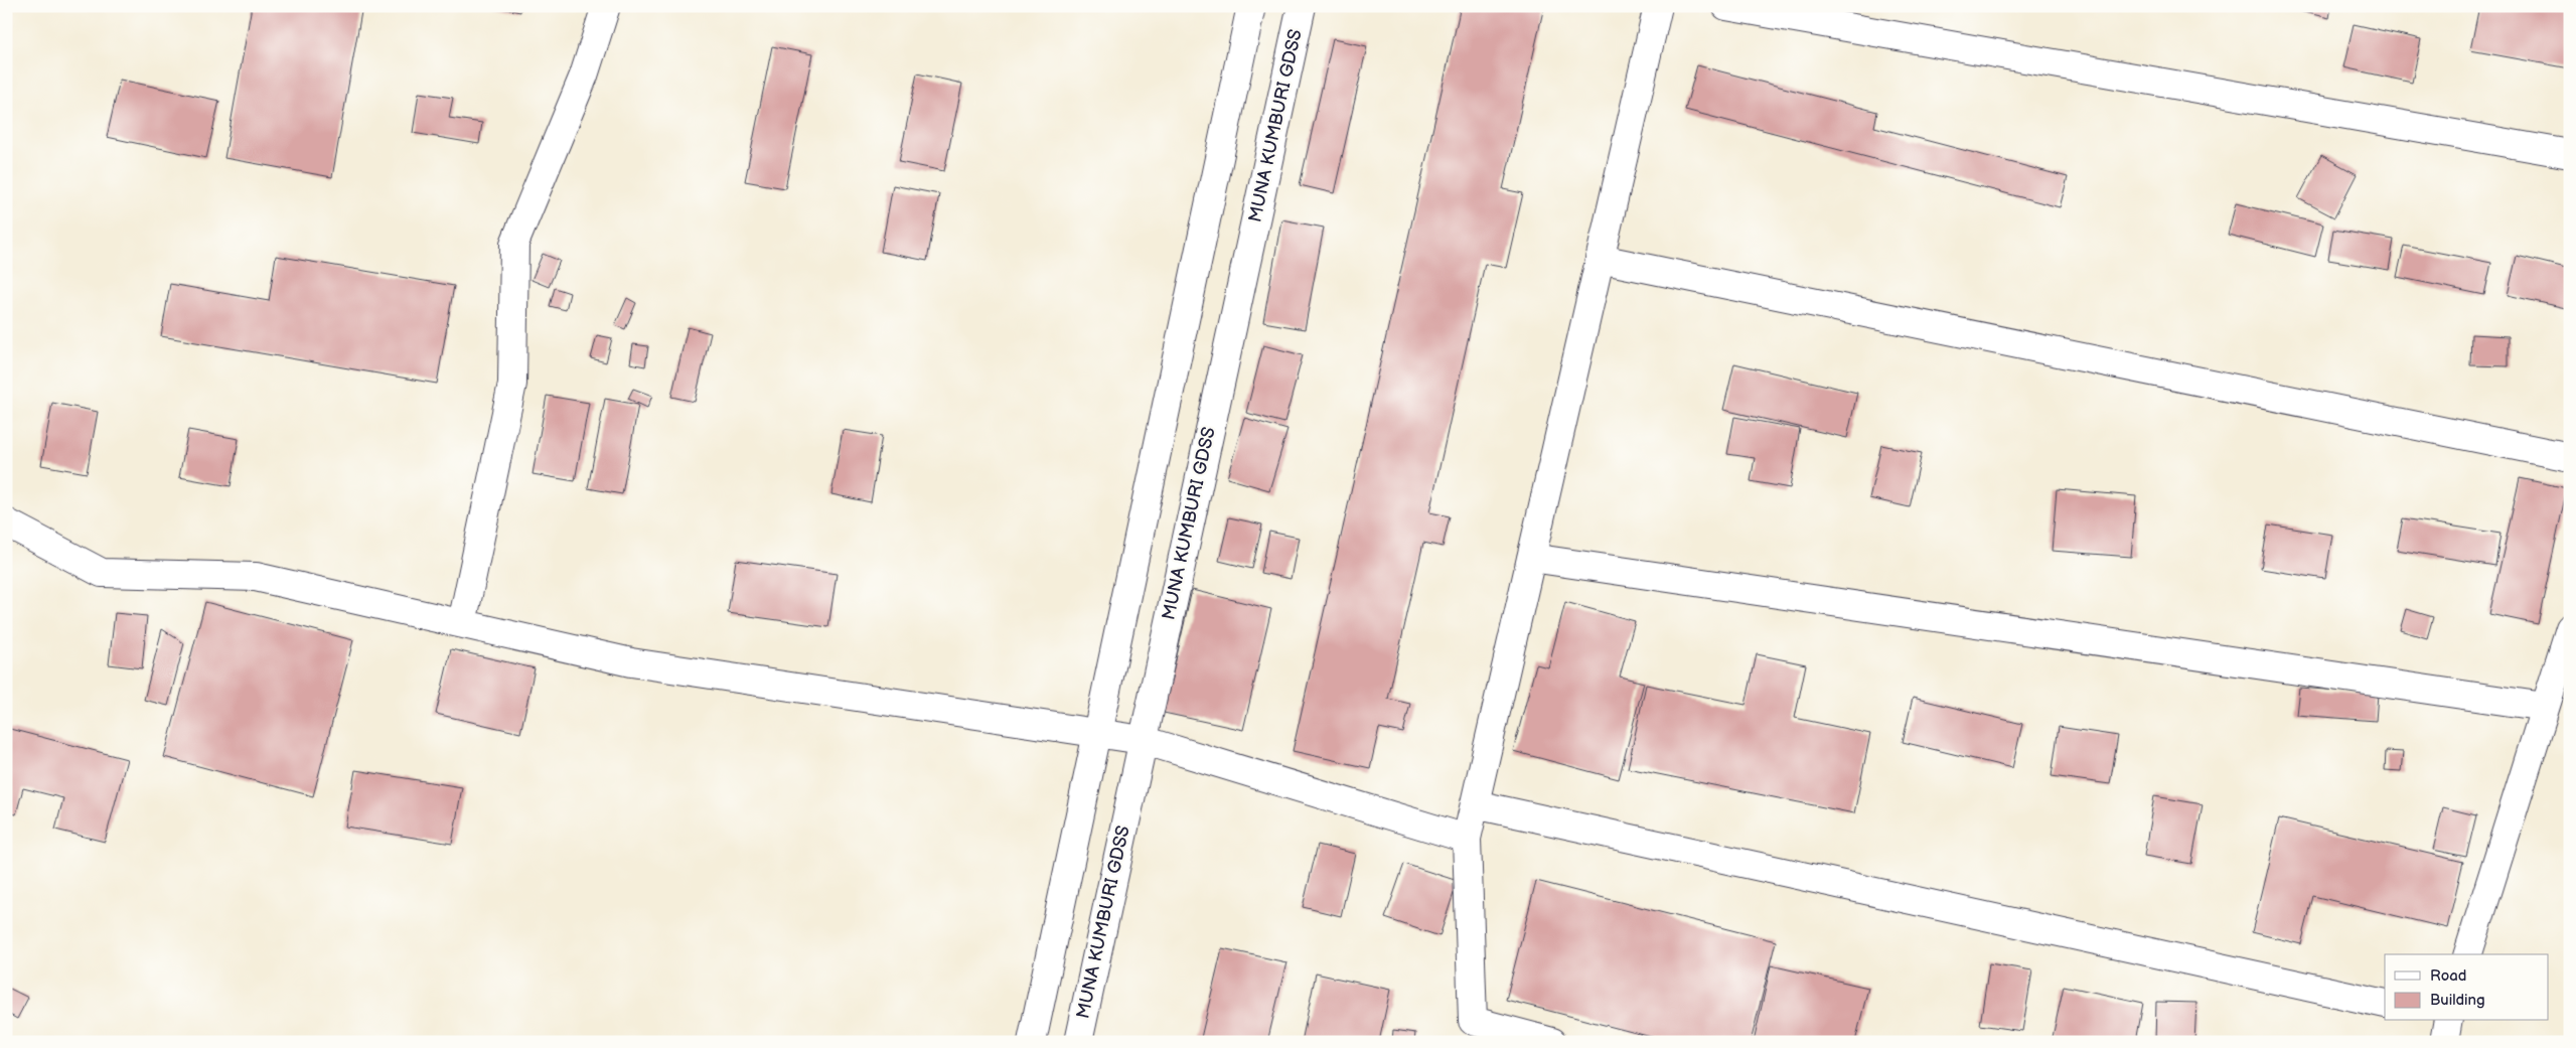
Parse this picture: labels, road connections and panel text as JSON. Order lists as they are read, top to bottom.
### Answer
{
  "streets": {
    "main road": ["MUNA KUMBURI GDSS"]
  },
  "legend": ["Road", "Building"]
}
